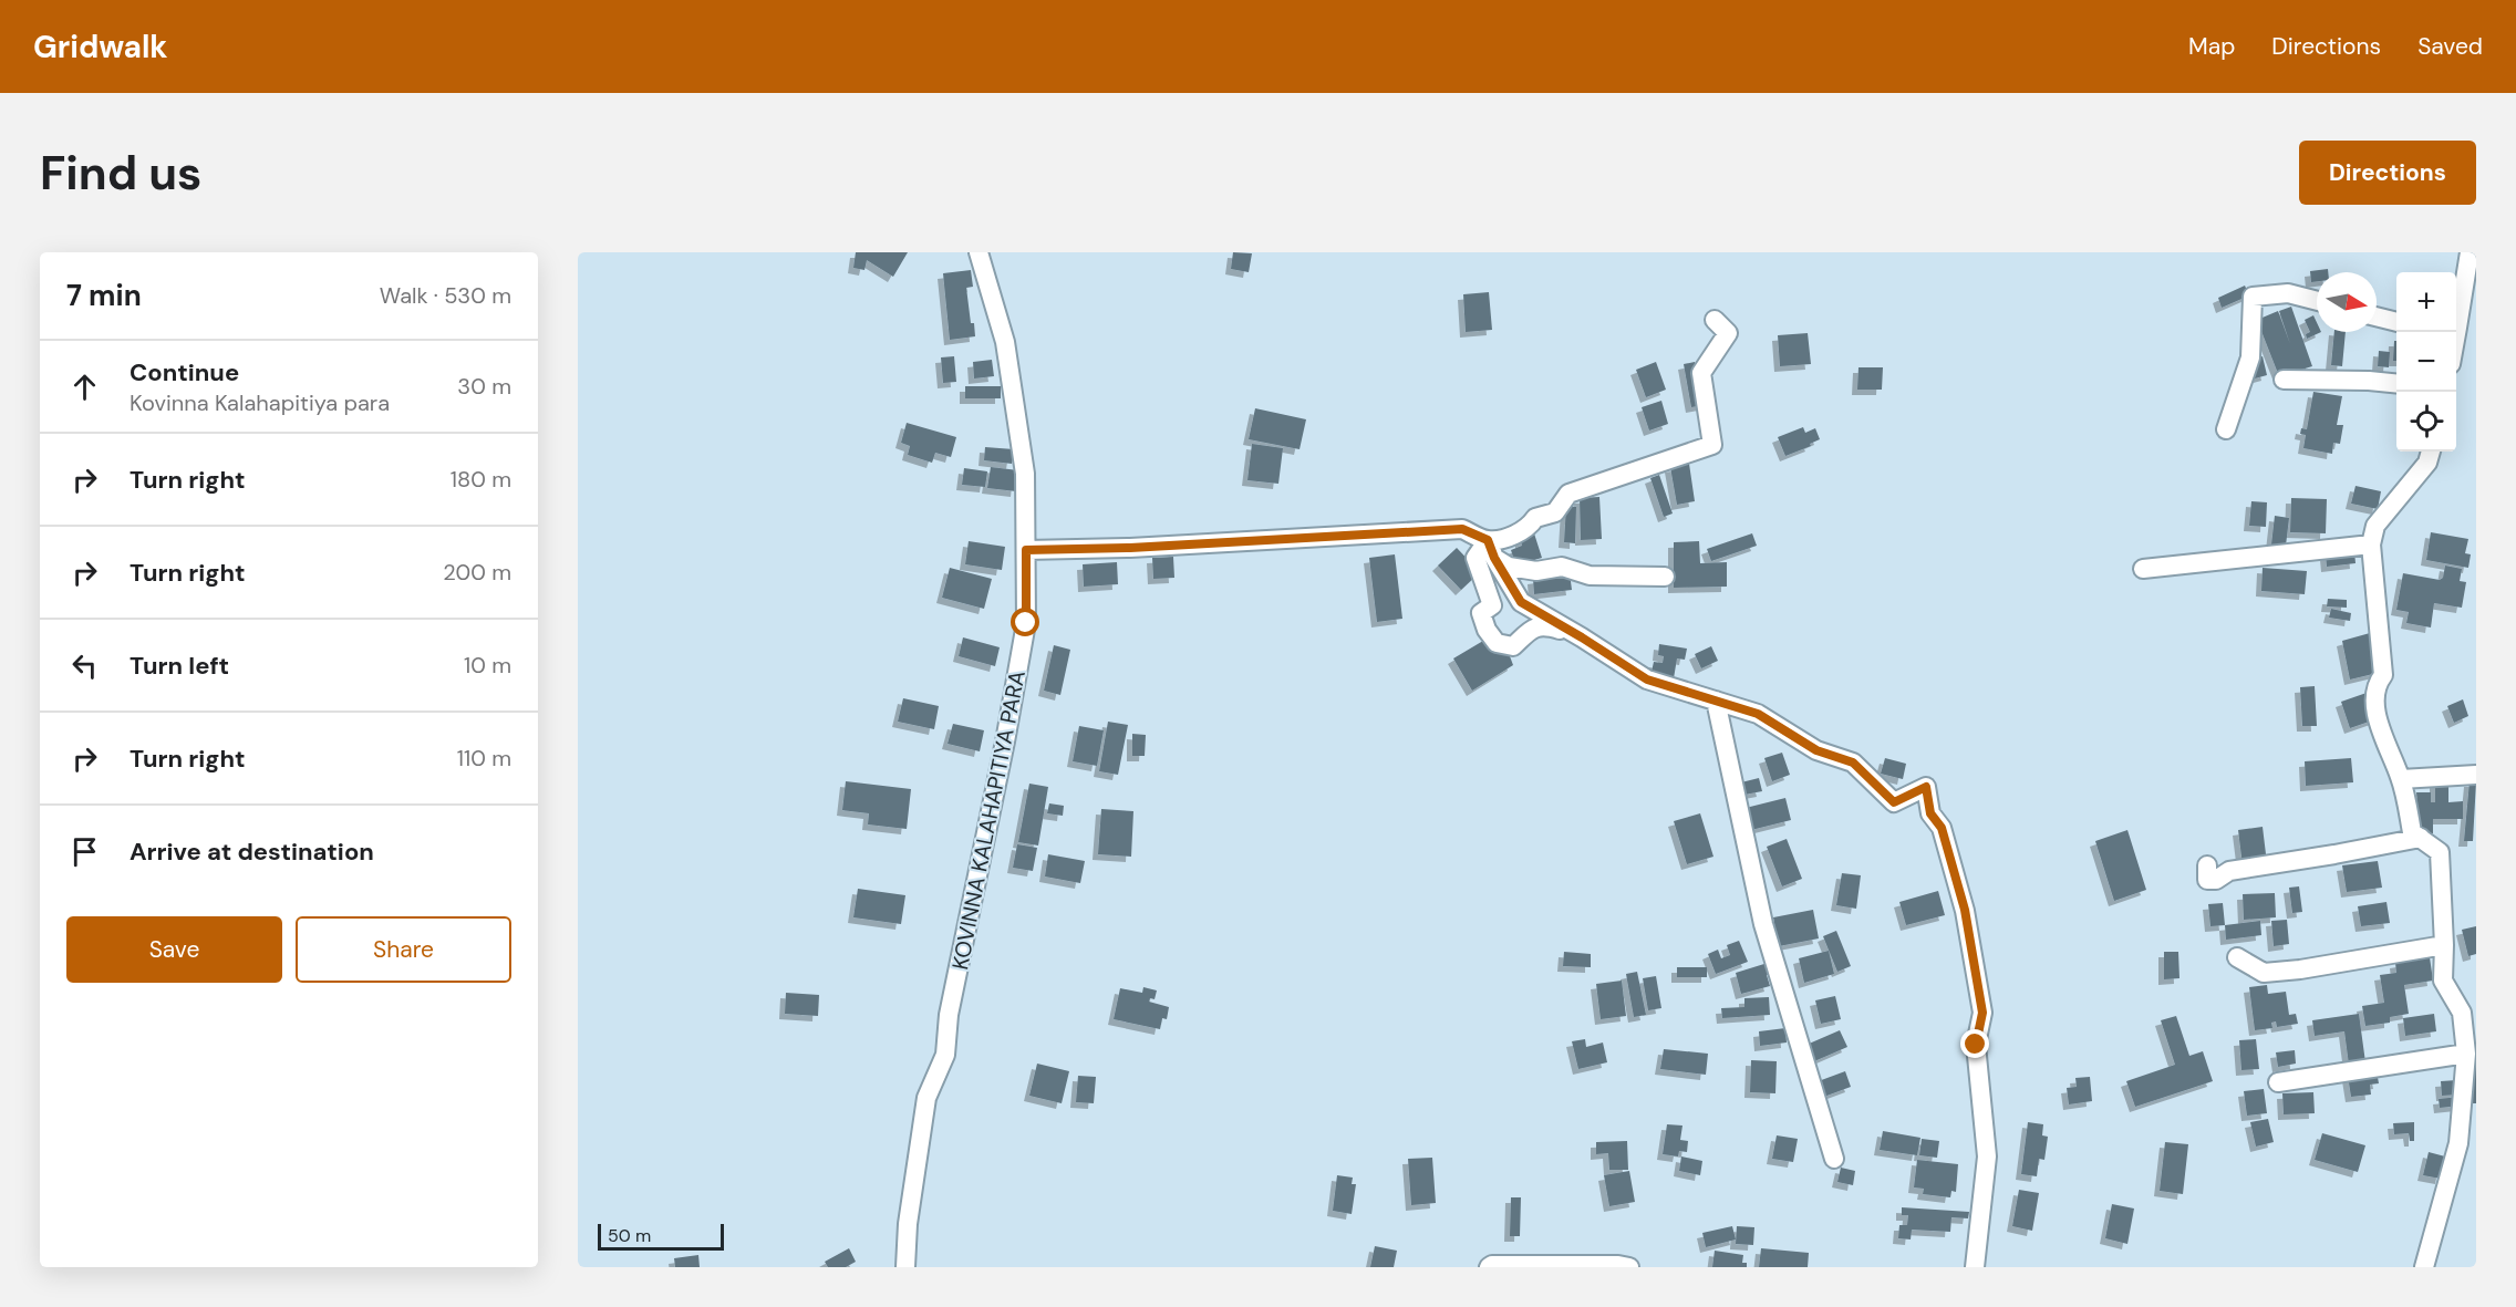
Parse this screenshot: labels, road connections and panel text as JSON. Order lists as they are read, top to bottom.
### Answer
{
  "streets": {
    "street": ["KOVINNA KALAHAPITIYA PARA"]
  },
  "scale_bar": "50 m",
  "north": "right",
  "page": {
    "header": "Gridwalk",
    "nav": ["Map", "Directions", "Saved"],
    "buttons": [
      "Directions",
      ["Save", "Share"]
    ],
    "title": "Find us",
    "heading": ["7 min", "Walk · 530 m"],
    "map_buttons": ["+", "−"],
    "list": [
      ["Continue", "Kovinna Kalahapitiya para", "30 m"],
      ["Turn right", "180 m"],
      ["Turn right", "200 m"],
      ["Turn left", "10 m"],
      ["Turn right", "110 m"],
      "Arrive at destination"
    ],
    "scale": "50 m"
  }
}
